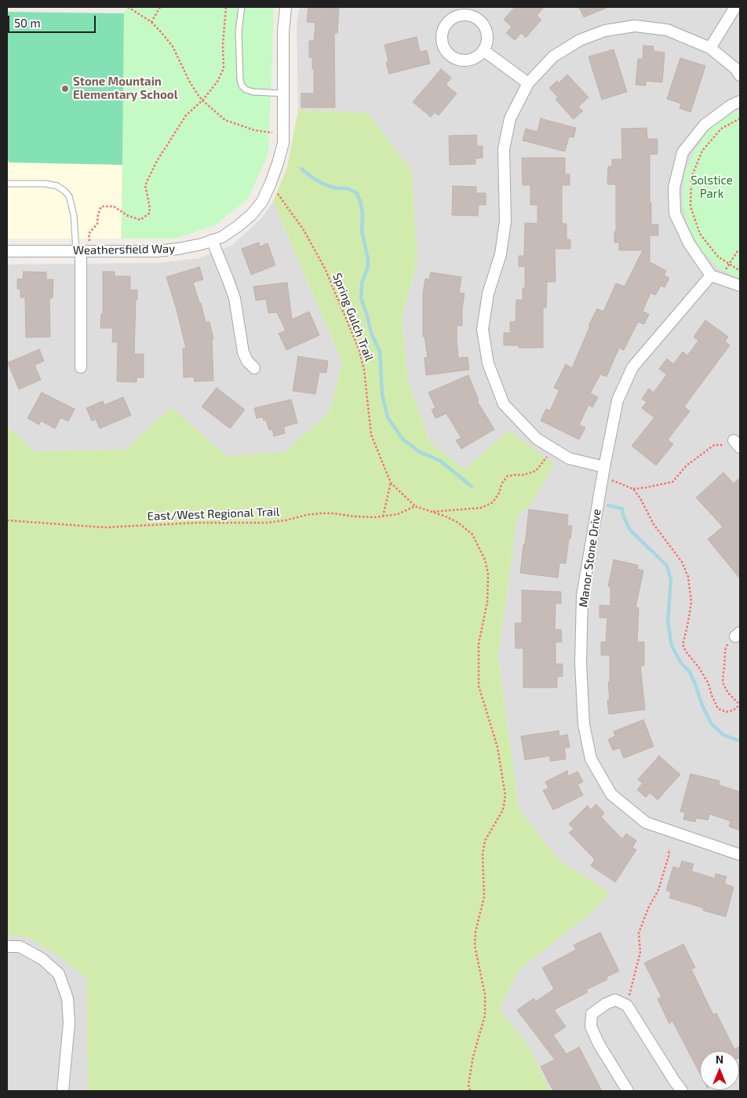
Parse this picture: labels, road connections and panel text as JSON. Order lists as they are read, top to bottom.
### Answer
{
  "streets": {
    "street": ["Weathersfield Way", "Manor Stone Drive"],
    "path": ["Spring Gulch Trail", "East/West Regional Trail"]
  },
  "crossings": [
    ["Weathersfield Way", "Spring Gulch Trail"],
    ["Spring Gulch Trail", "East/West Regional Trail"]
  ],
  "parks": ["Solstice Park"],
  "places": ["Stone Mountain Elementary School"],
  "scale_bar": "50 m",
  "north": "top"
}
